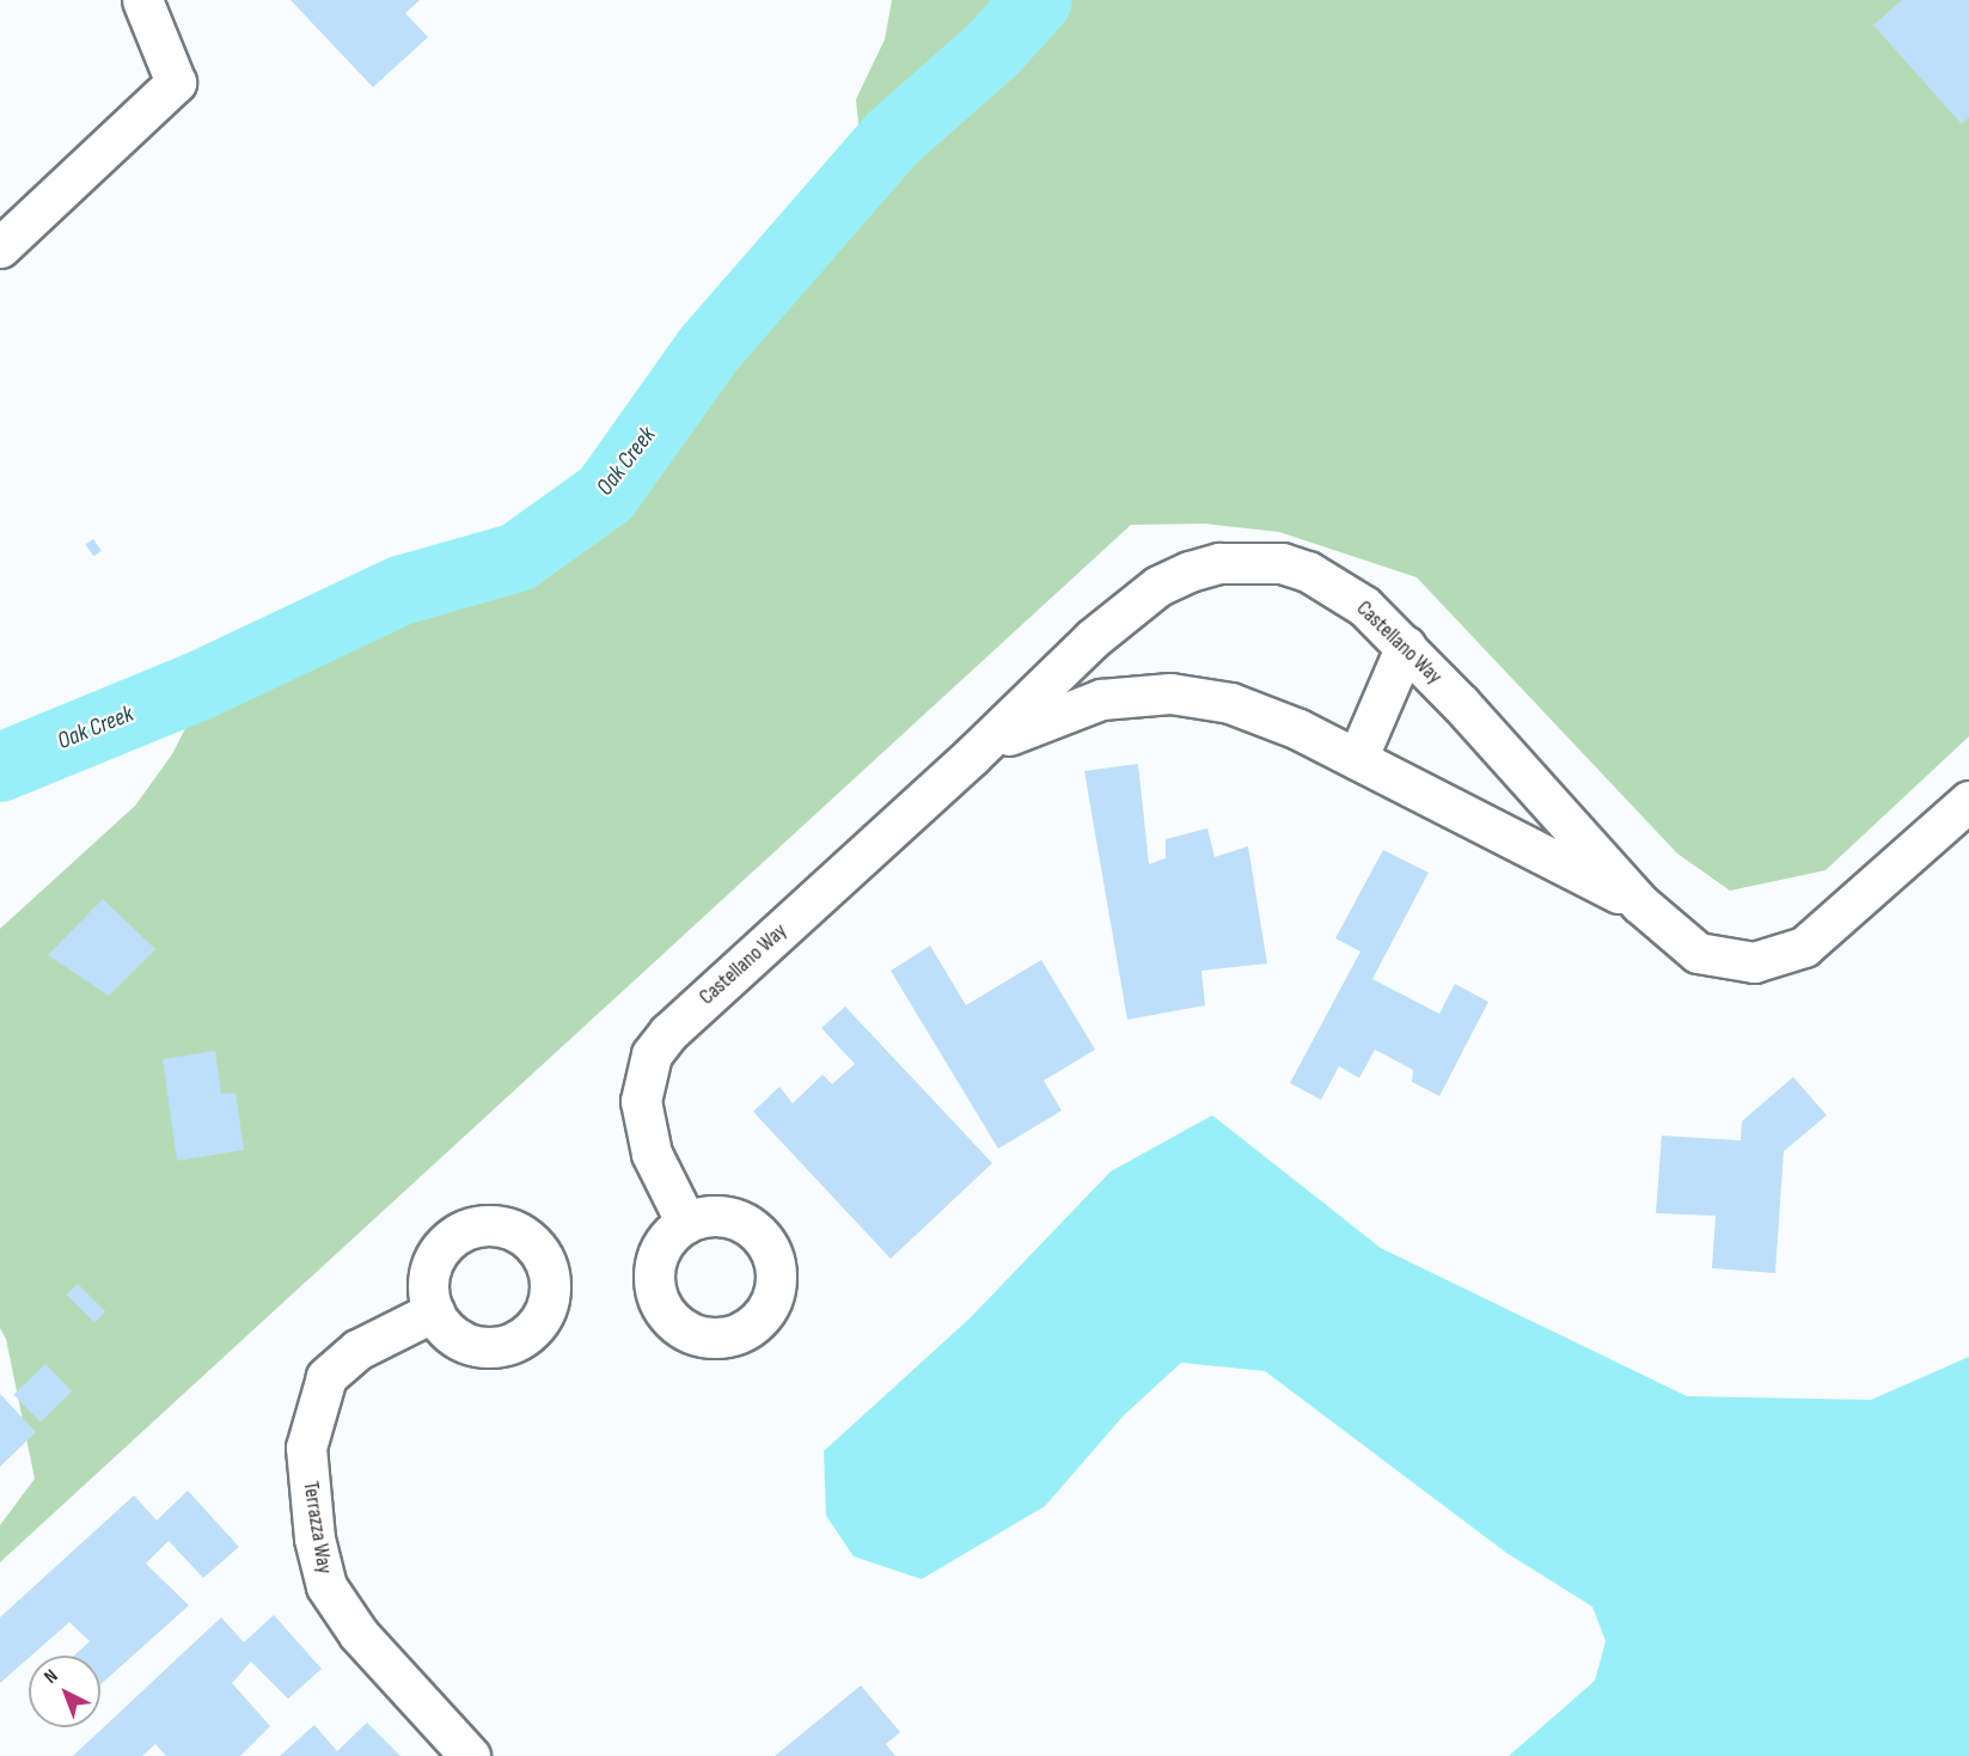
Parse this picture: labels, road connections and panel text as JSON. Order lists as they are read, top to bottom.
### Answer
{
  "streets": {
    "street": ["Castellano Way", "Terrazza Way"]
  },
  "water": ["Oak Creek"],
  "north": "top left"
}
